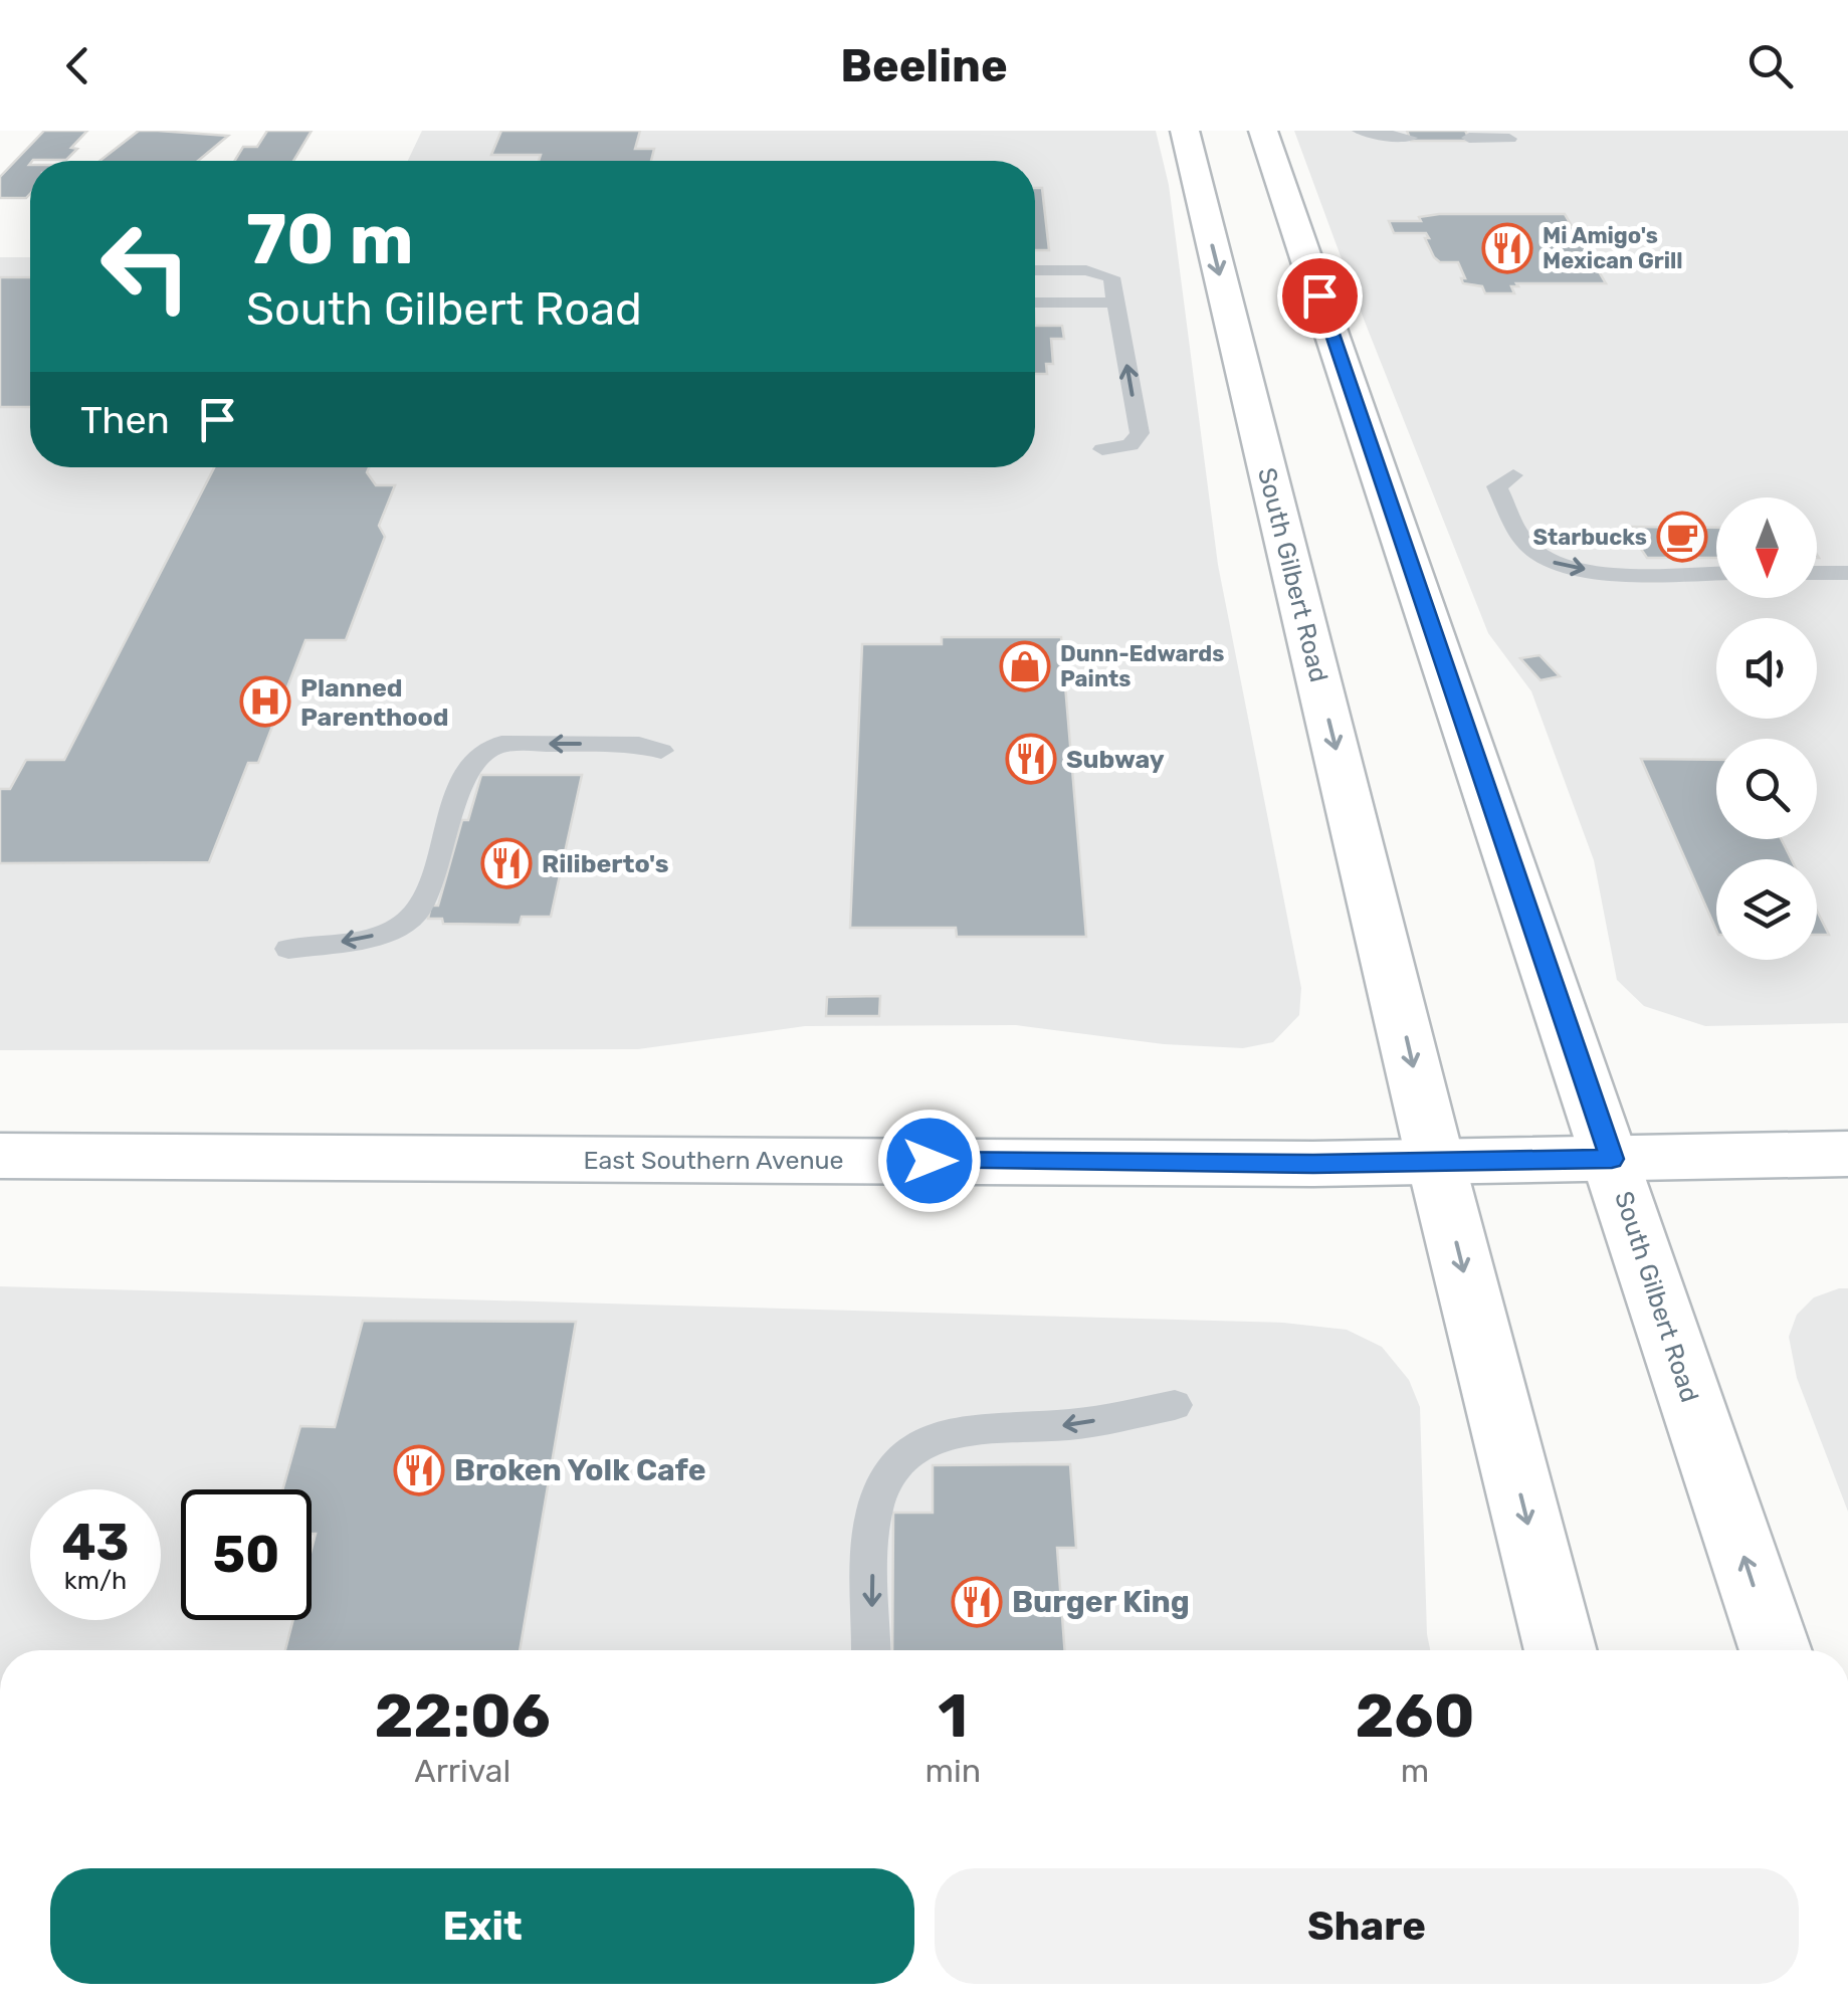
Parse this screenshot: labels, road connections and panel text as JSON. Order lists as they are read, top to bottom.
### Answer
{
  "streets": {
    "main road": ["South Gilbert Road", "East Southern Avenue"]
  },
  "crossings": [
    ["South Gilbert Road", "East Southern Avenue"]
  ],
  "places": {
    "restaurant": [
      "Mi Amigo's Mexican Grill",
      "Subway",
      "Riliberto's",
      "Broken Yolk Cafe",
      "Burger King"
    ],
    "cafe": ["Starbucks"],
    "shop": ["Dunn-Edwards Paints"],
    "hospital": ["Planned Parenthood"]
  },
  "north": "bottom",
  "page": {
    "header": "Beeline",
    "turn": ["70 m", "South Gilbert Road"],
    "then": "Then",
    "speed": "43 km/h",
    "limit": "50",
    "eta": [
      "22:06",
      "Arrival",
      "1",
      "min",
      "260",
      "m"
    ],
    "buttons": ["Exit", "Share"]
  }
}
